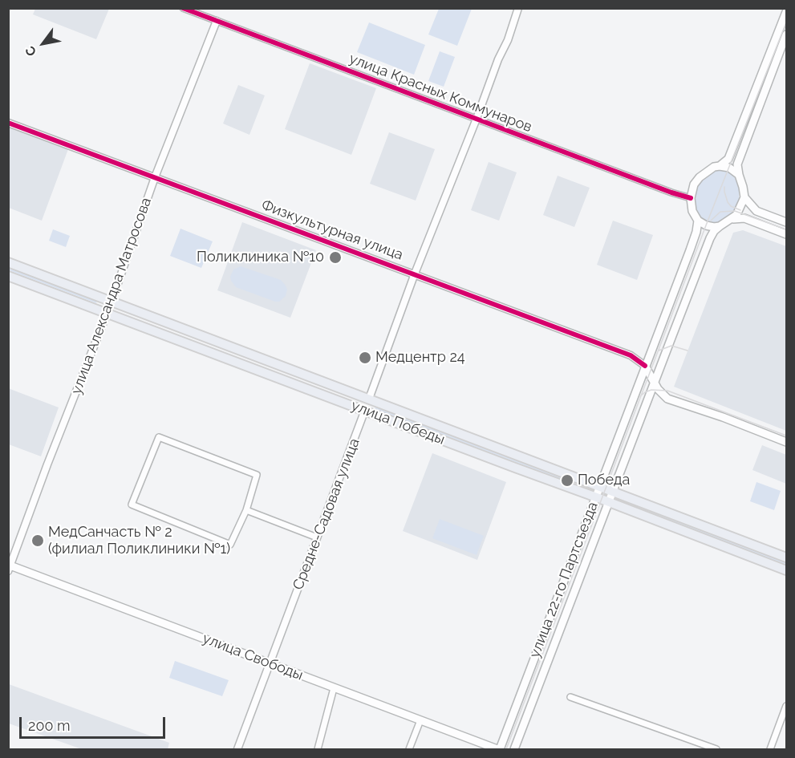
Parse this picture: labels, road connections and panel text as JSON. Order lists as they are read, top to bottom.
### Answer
{
  "streets": {
    "main road": [
      "Физкультурная улица",
      "улица Александра Матросова",
      "улица Победы",
      "Средне-Садовая улица",
      "улица 22-го Партсъезда",
      "улица Свободы"
    ],
    "street": ["улица Красных Коммунаров"]
  },
  "crossings": [
    ["улица Красных Коммунаров", "улица Александра Матросова"],
    ["улица Красных Коммунаров", "Средне-Садовая улица"],
    ["улица Красных Коммунаров", "улица 22-го Партсъезда"],
    ["Физкультурная улица", "улица Александра Матросова"],
    ["Физкультурная улица", "Средне-Садовая улица"],
    ["Физкультурная улица", "улица 22-го Партсъезда"],
    ["улица Александра Матросова", "улица Победы"],
    ["улица Александра Матросова", "улица Свободы"],
    ["улица Победы", "Средне-Садовая улица"],
    ["улица Победы", "улица 22-го Партсъезда"],
    ["Средне-Садовая улица", "улица Свободы"],
    ["улица 22-го Партсъезда", "улица Свободы"]
  ],
  "places": [
    "Поликлиника №10",
    "Медцентр 24",
    "Победа",
    "МедСанчасть № 2 (филиал Поликлиники №1)"
  ],
  "scale_bar": "200 m",
  "north": "bottom left"
}
